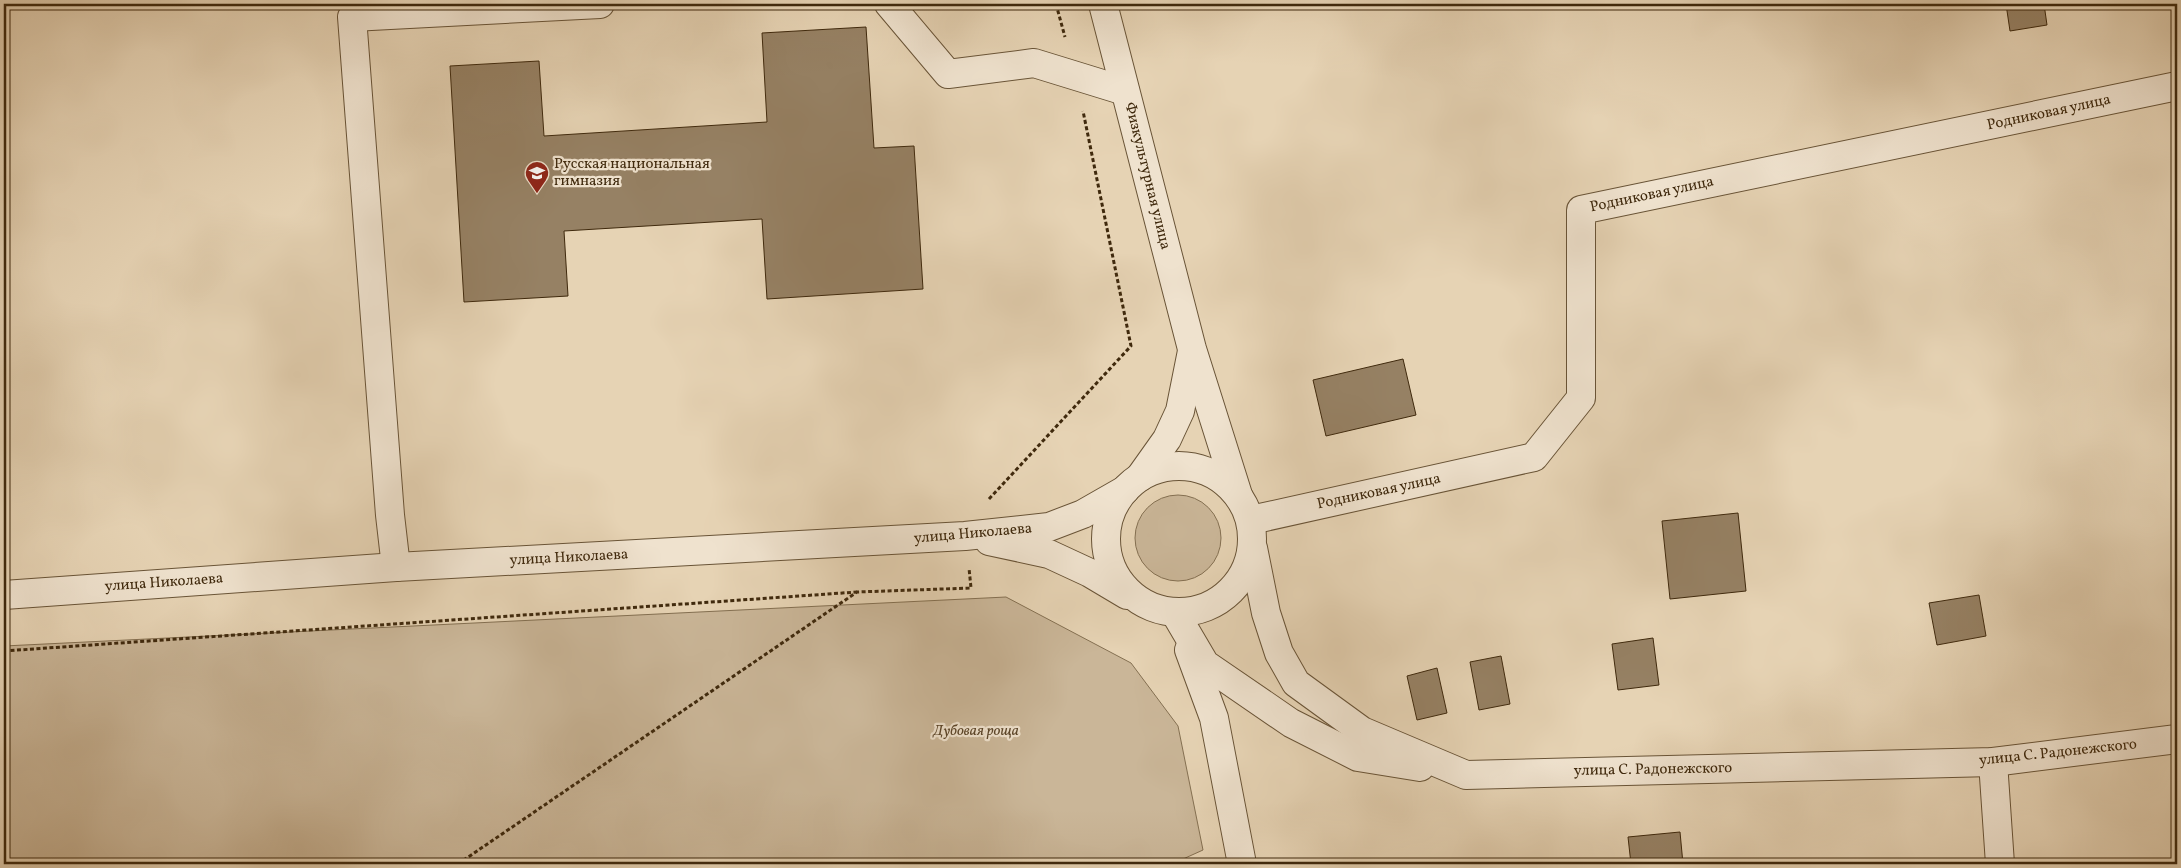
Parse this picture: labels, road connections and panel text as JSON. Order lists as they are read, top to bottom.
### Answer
{
  "streets": {
    "street": [
      "Родниковая улица",
      "Физкультурная улица",
      "улица Николаева",
      "улица С. Радонежского"
    ]
  },
  "crossings": [
    ["Родниковая улица", "Физкультурная улица"],
    ["Родниковая улица", "улица Николаева"],
    ["Родниковая улица", "улица С. Радонежского"],
    ["Физкультурная улица", "улица Николаева"],
    ["Физкультурная улица", "улица С. Радонежского"],
    ["улица Николаева", "улица С. Радонежского"]
  ],
  "parks": ["Дубовая роща"],
  "places": {
    "school or university": ["Русская национальная гимназия"]
  }
}
